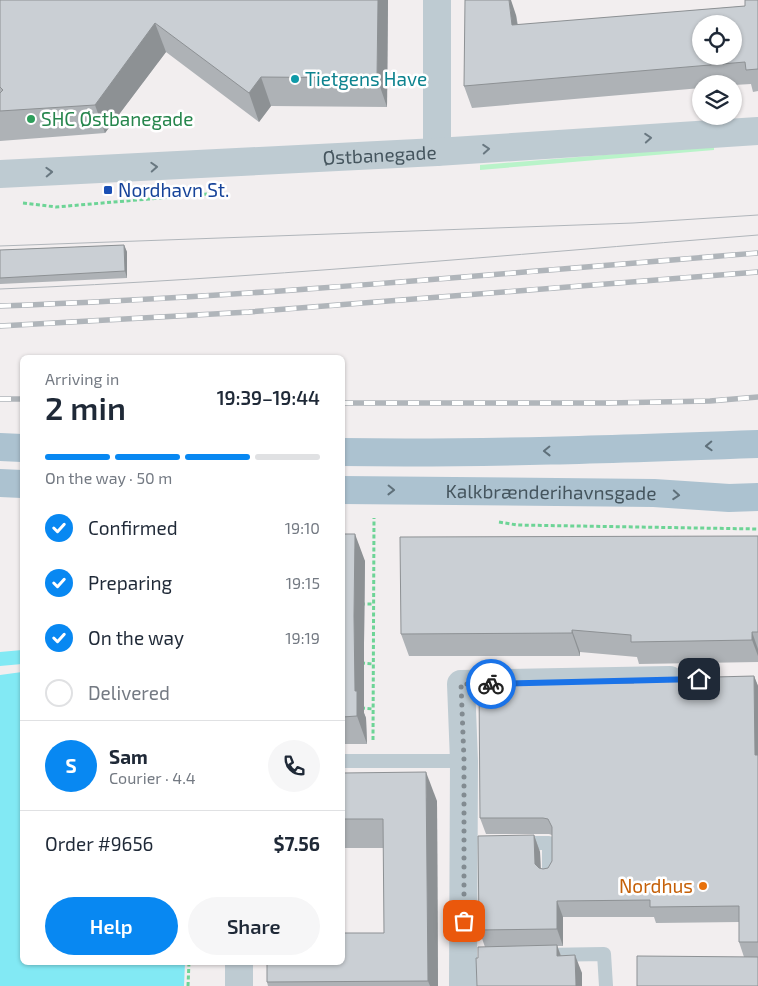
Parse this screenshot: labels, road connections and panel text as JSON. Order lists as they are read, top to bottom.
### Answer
{
  "streets": {
    "main road": ["Kalkbrænderihavnsgade"],
    "street": ["Østbanegade"]
  },
  "one_way": ["Østbanegade"],
  "places": {
    "other": ["Tietgens Have", "SHC Østbanegade", "Nordhus"],
    "transit": ["Nordhavn St."]
  },
  "page": {
    "heading": ["2 min", "Arriving in", "19:39–19:44"],
    "panel": [
      "Sam",
      "Courier · 4.4",
      "Order #9656",
      "$7.56"
    ],
    "bar": "On the way · 50 m",
    "list": [
      ["Confirmed", "19:10"],
      ["Preparing", "19:15"],
      ["On the way", "19:19"],
      "Delivered"
    ],
    "round": "S",
    "buttons": ["Help", "Share"]
  }
}
